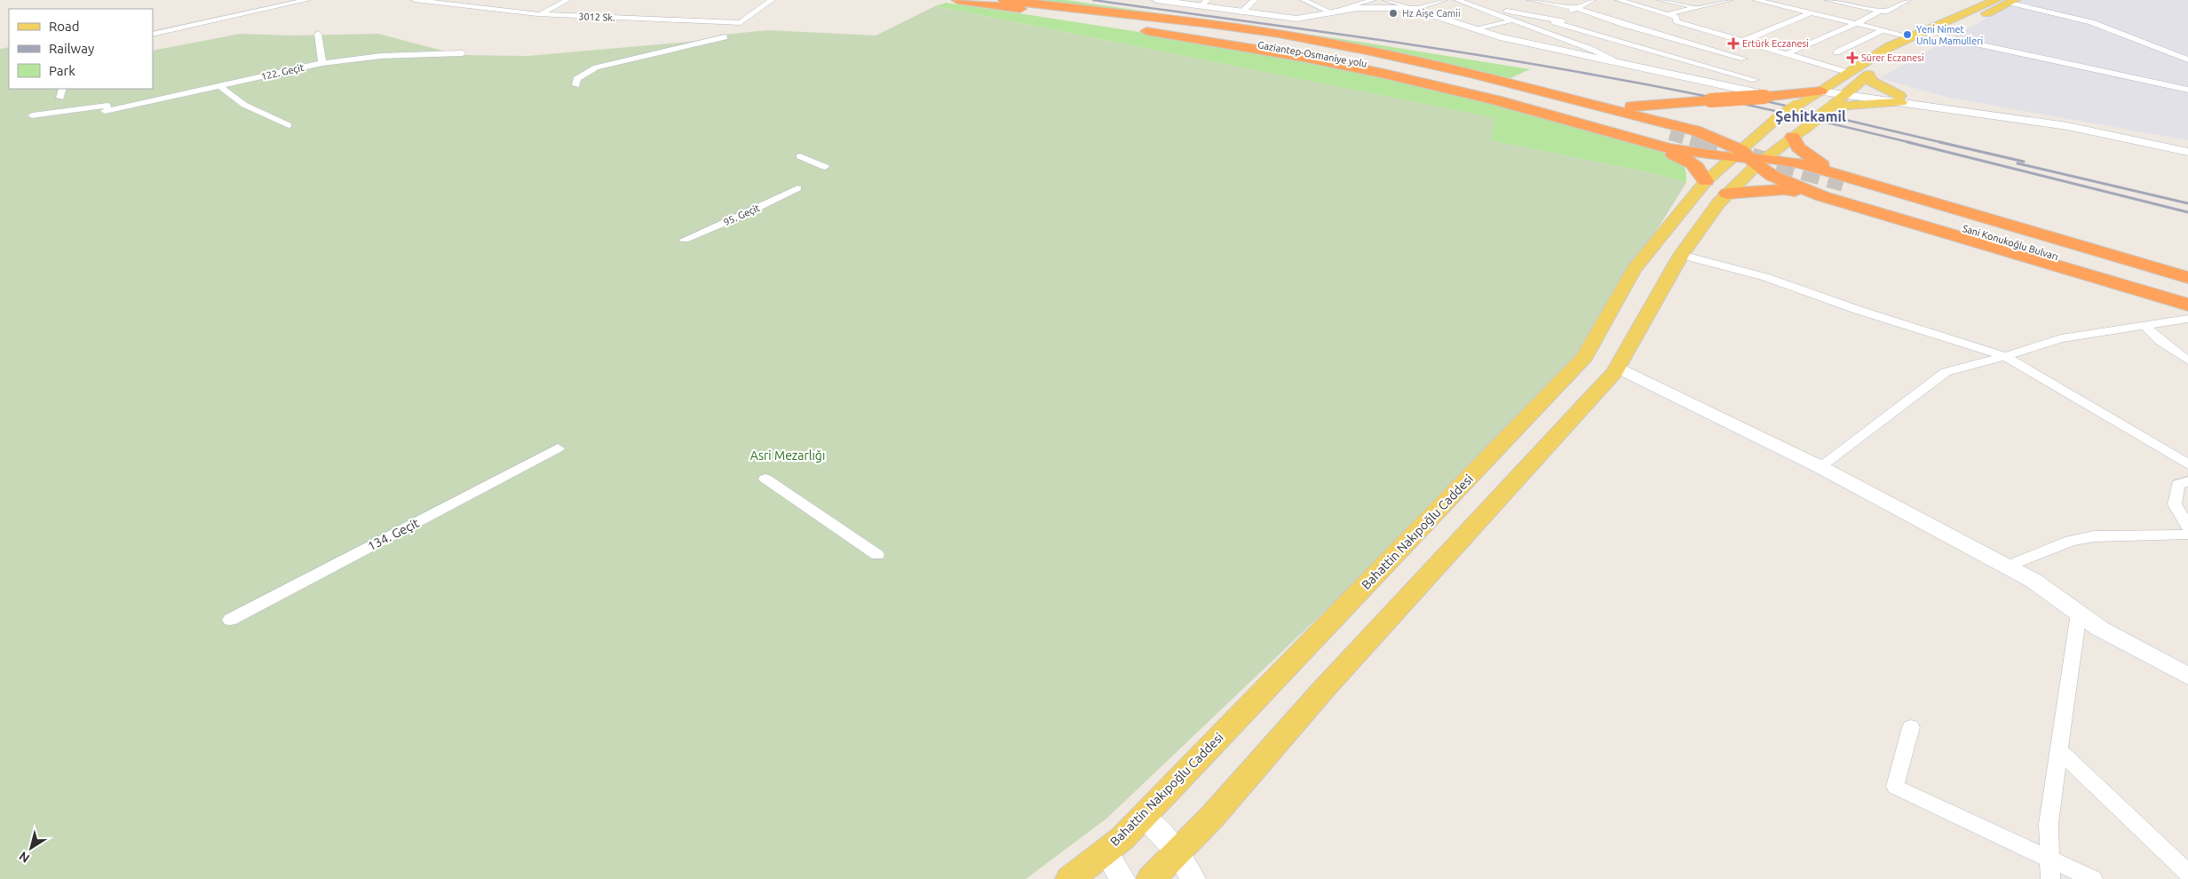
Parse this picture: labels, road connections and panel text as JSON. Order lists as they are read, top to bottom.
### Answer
{
  "streets": {
    "highway": ["Gaziantep-Osmaniye yolu", "Sani Konukoğlu Bulvarı"],
    "main road": ["Bahattin Nakıpoğlu Caddesi"],
    "street": [
      "3012 Sk.",
      "122. Geçit",
      "95. Geçit",
      "134. Geçit"
    ]
  },
  "districts": ["Şehitkamil"],
  "parks": ["Asri Mezarlığı"],
  "places": {
    "other": ["Hz Aişe Camii", "Yeni Nimet Unlu Mamulleri"],
    "health": ["Ertürk Eczanesi", "Sürer Eczanesi"]
  },
  "legend": ["Road", "Railway", "Park"],
  "north": "bottom left"
}
